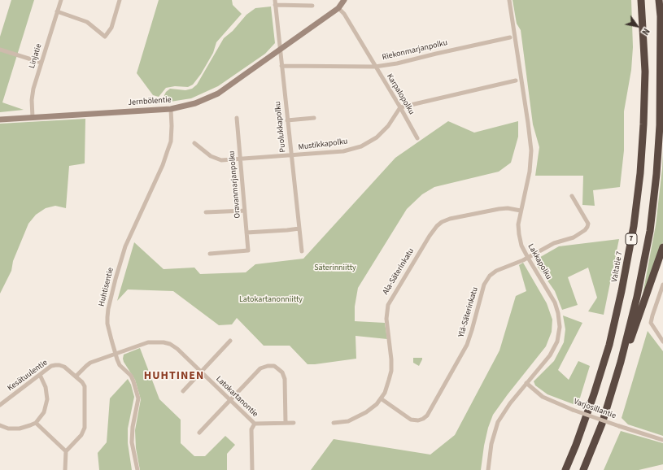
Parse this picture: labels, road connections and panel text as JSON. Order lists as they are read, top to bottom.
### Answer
{
  "streets": {
    "highway": ["7", "Valtatie 7"],
    "street": [
      "Riekonmarjanpolku",
      "Linjatie",
      "Karpalopolku",
      "Jernbölentie",
      "Puolukkapolku",
      "Mustikkapolku",
      "Oravanmarjanpolku",
      "Lakkapolku",
      "Ala-Säterinkatu",
      "Huhtisentie",
      "Ylä-Säterinkatu",
      "Kesätuulentie",
      "Latokartanontie",
      "Varjosillantie"
    ]
  },
  "crossings": [
    ["Riekonmarjanpolku", "Karpalopolku"],
    ["Riekonmarjanpolku", "Puolukkapolku"],
    ["Linjatie", "Jernbölentie"],
    ["Karpalopolku", "Jernbölentie"],
    ["Karpalopolku", "Mustikkapolku"],
    ["Jernbölentie", "Puolukkapolku"],
    ["Jernbölentie", "Huhtisentie"],
    ["Puolukkapolku", "Mustikkapolku"],
    ["Mustikkapolku", "Oravanmarjanpolku"],
    ["Lakkapolku", "Ala-Säterinkatu"],
    ["Lakkapolku", "Ylä-Säterinkatu"],
    ["Lakkapolku", "Varjosillantie"],
    ["Ala-Säterinkatu", "Ylä-Säterinkatu"],
    ["Huhtisentie", "Latokartanontie"],
    ["Kesätuulentie", "Latokartanontie"]
  ],
  "districts": ["HUHTINEN"],
  "parks": ["Säterinniitty", "Latokartanonniitty"],
  "north": "bottom right"
}
